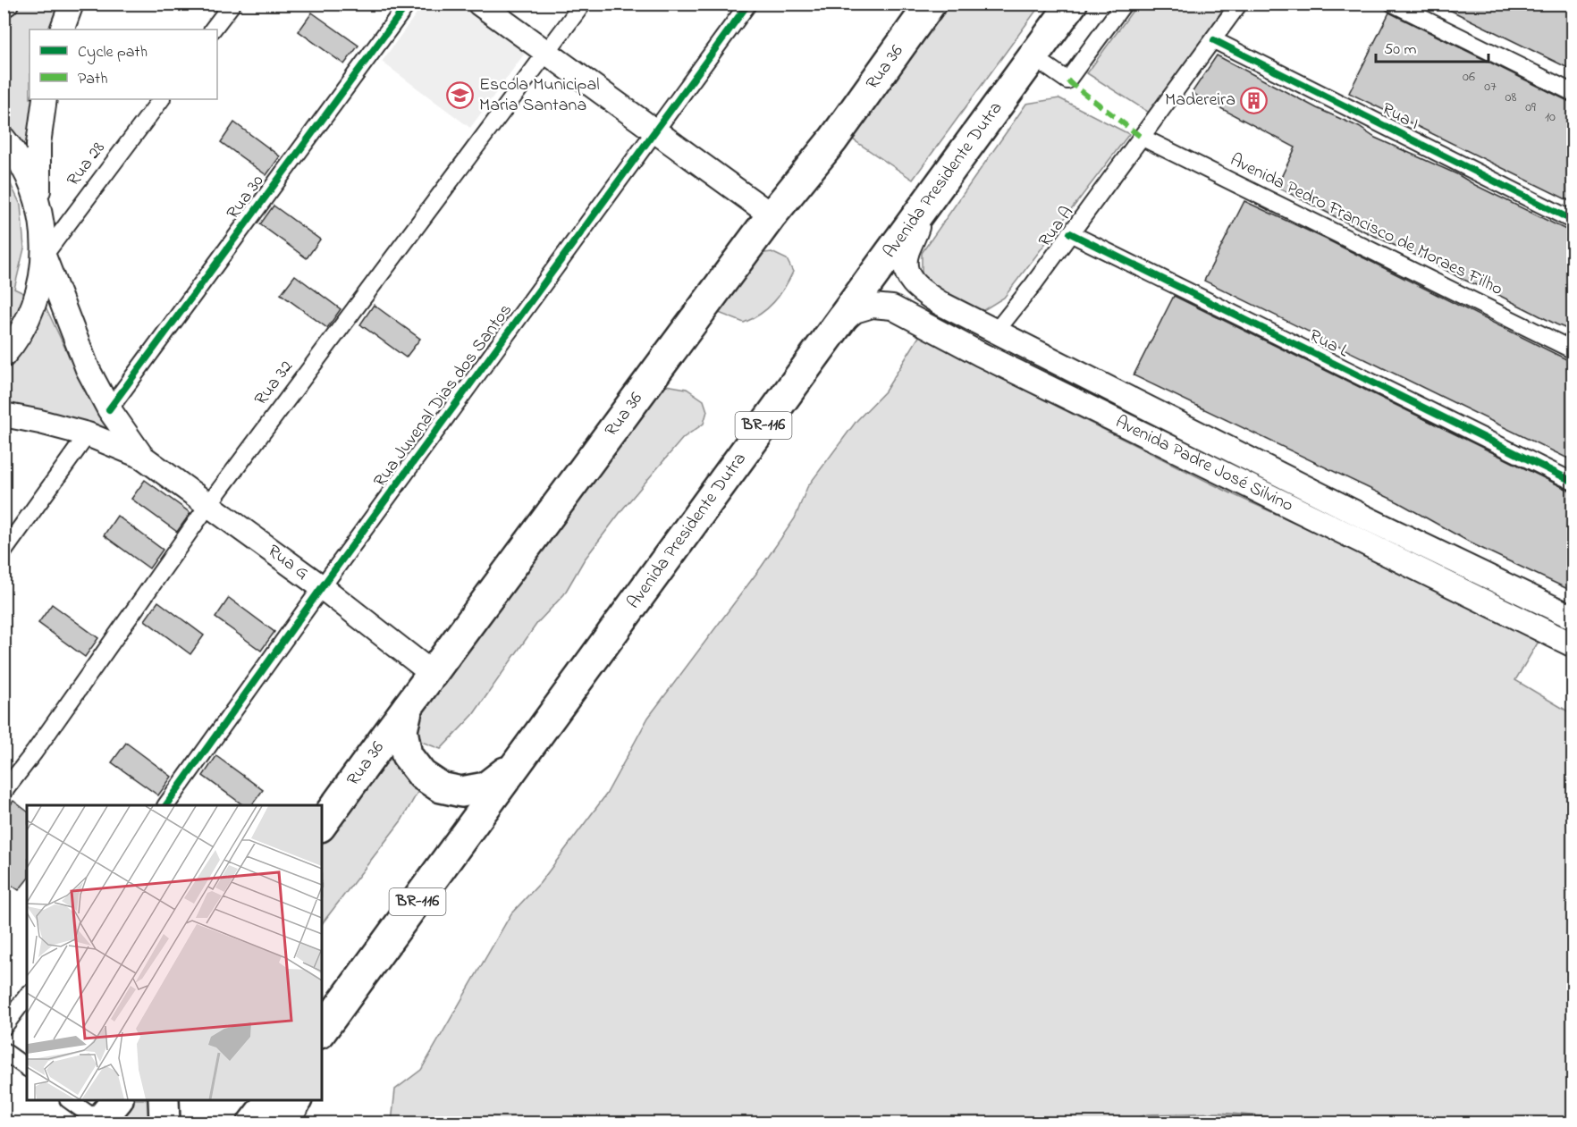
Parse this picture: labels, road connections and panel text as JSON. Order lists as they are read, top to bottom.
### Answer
{
  "streets": {
    "highway": ["Rua 36", "Avenida Presidente Dutra", "BR-116"],
    "main road": ["Avenida Padre José Silvino", "Rua G"],
    "street": [
      "Rua I",
      "Rua 28",
      "Rua 30",
      "Avenida Pedro Francisco de Moraes Filho",
      "Rua A",
      "Rua L",
      "Rua 32",
      "Rua Juvenal Dias dos Santos"
    ]
  },
  "crossings": [
    ["Rua 36", "Rua G"],
    ["Rua I", "Rua A"],
    ["Avenida Presidente Dutra", "Avenida Padre José Silvino"],
    ["Avenida Pedro Francisco de Moraes Filho", "Rua A"],
    ["Rua A", "Rua L"],
    ["Rua A", "Avenida Padre José Silvino"],
    ["Rua 32", "Rua G"],
    ["Rua Juvenal Dias dos Santos", "Rua G"]
  ],
  "places": {
    "school or university": ["Escola Municipal Maria Santana"],
    "building": ["Madereira"]
  },
  "house_numbers": [
    "06",
    "07",
    "08",
    "09",
    "10"
  ],
  "legend": ["Cycle path", "Path"],
  "scale_bar": "50 m"
}
